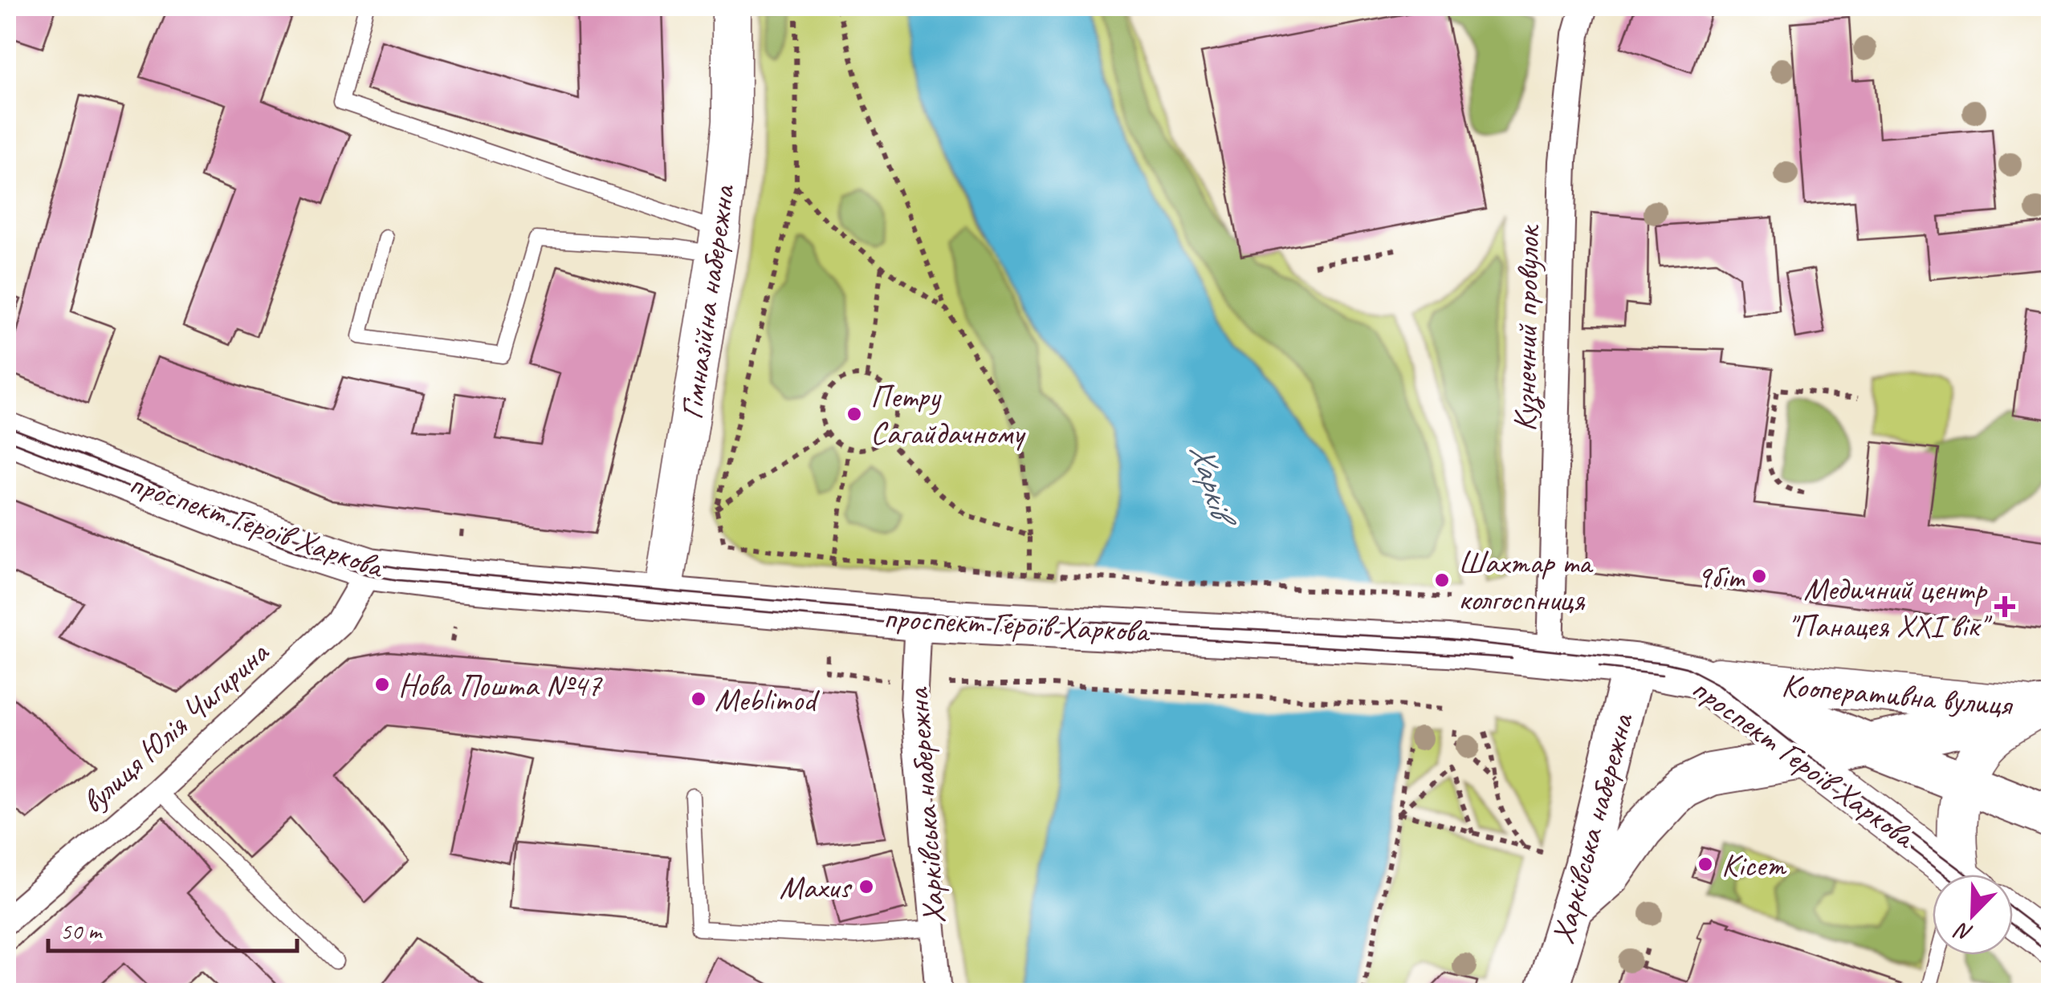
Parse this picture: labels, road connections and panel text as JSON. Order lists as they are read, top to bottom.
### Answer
{
  "streets": {
    "main road": [
      "Гімназійна набережна",
      "проспект Героїв Харкова",
      "Кооперативна вулиця",
      "Харківська набережна"
    ],
    "street": ["Кузнечний провулок", "вулиця Юлія Чигирина"]
  },
  "crossings": [
    ["Гімназійна набережна", "проспект Героїв Харкова"],
    ["Кузнечний провулок", "проспект Героїв Харкова"],
    ["проспект Героїв Харкова", "Кооперативна вулиця"],
    ["проспект Героїв Харкова", "вулиця Юлія Чигирина"],
    ["проспект Героїв Харкова", "Харківська набережна"]
  ],
  "water": ["Харків"],
  "places": {
    "other": [
      "Петру Сагайдачному",
      "9біт",
      "Шахтар та колгоспниця",
      "Нова Пошта №47",
      "Meblimod",
      "Кісет",
      "Maxus"
    ],
    "health": ["Медичний центр \"Панацея XXI вік\""]
  },
  "scale_bar": "50 m",
  "north": "bottom left"
}
